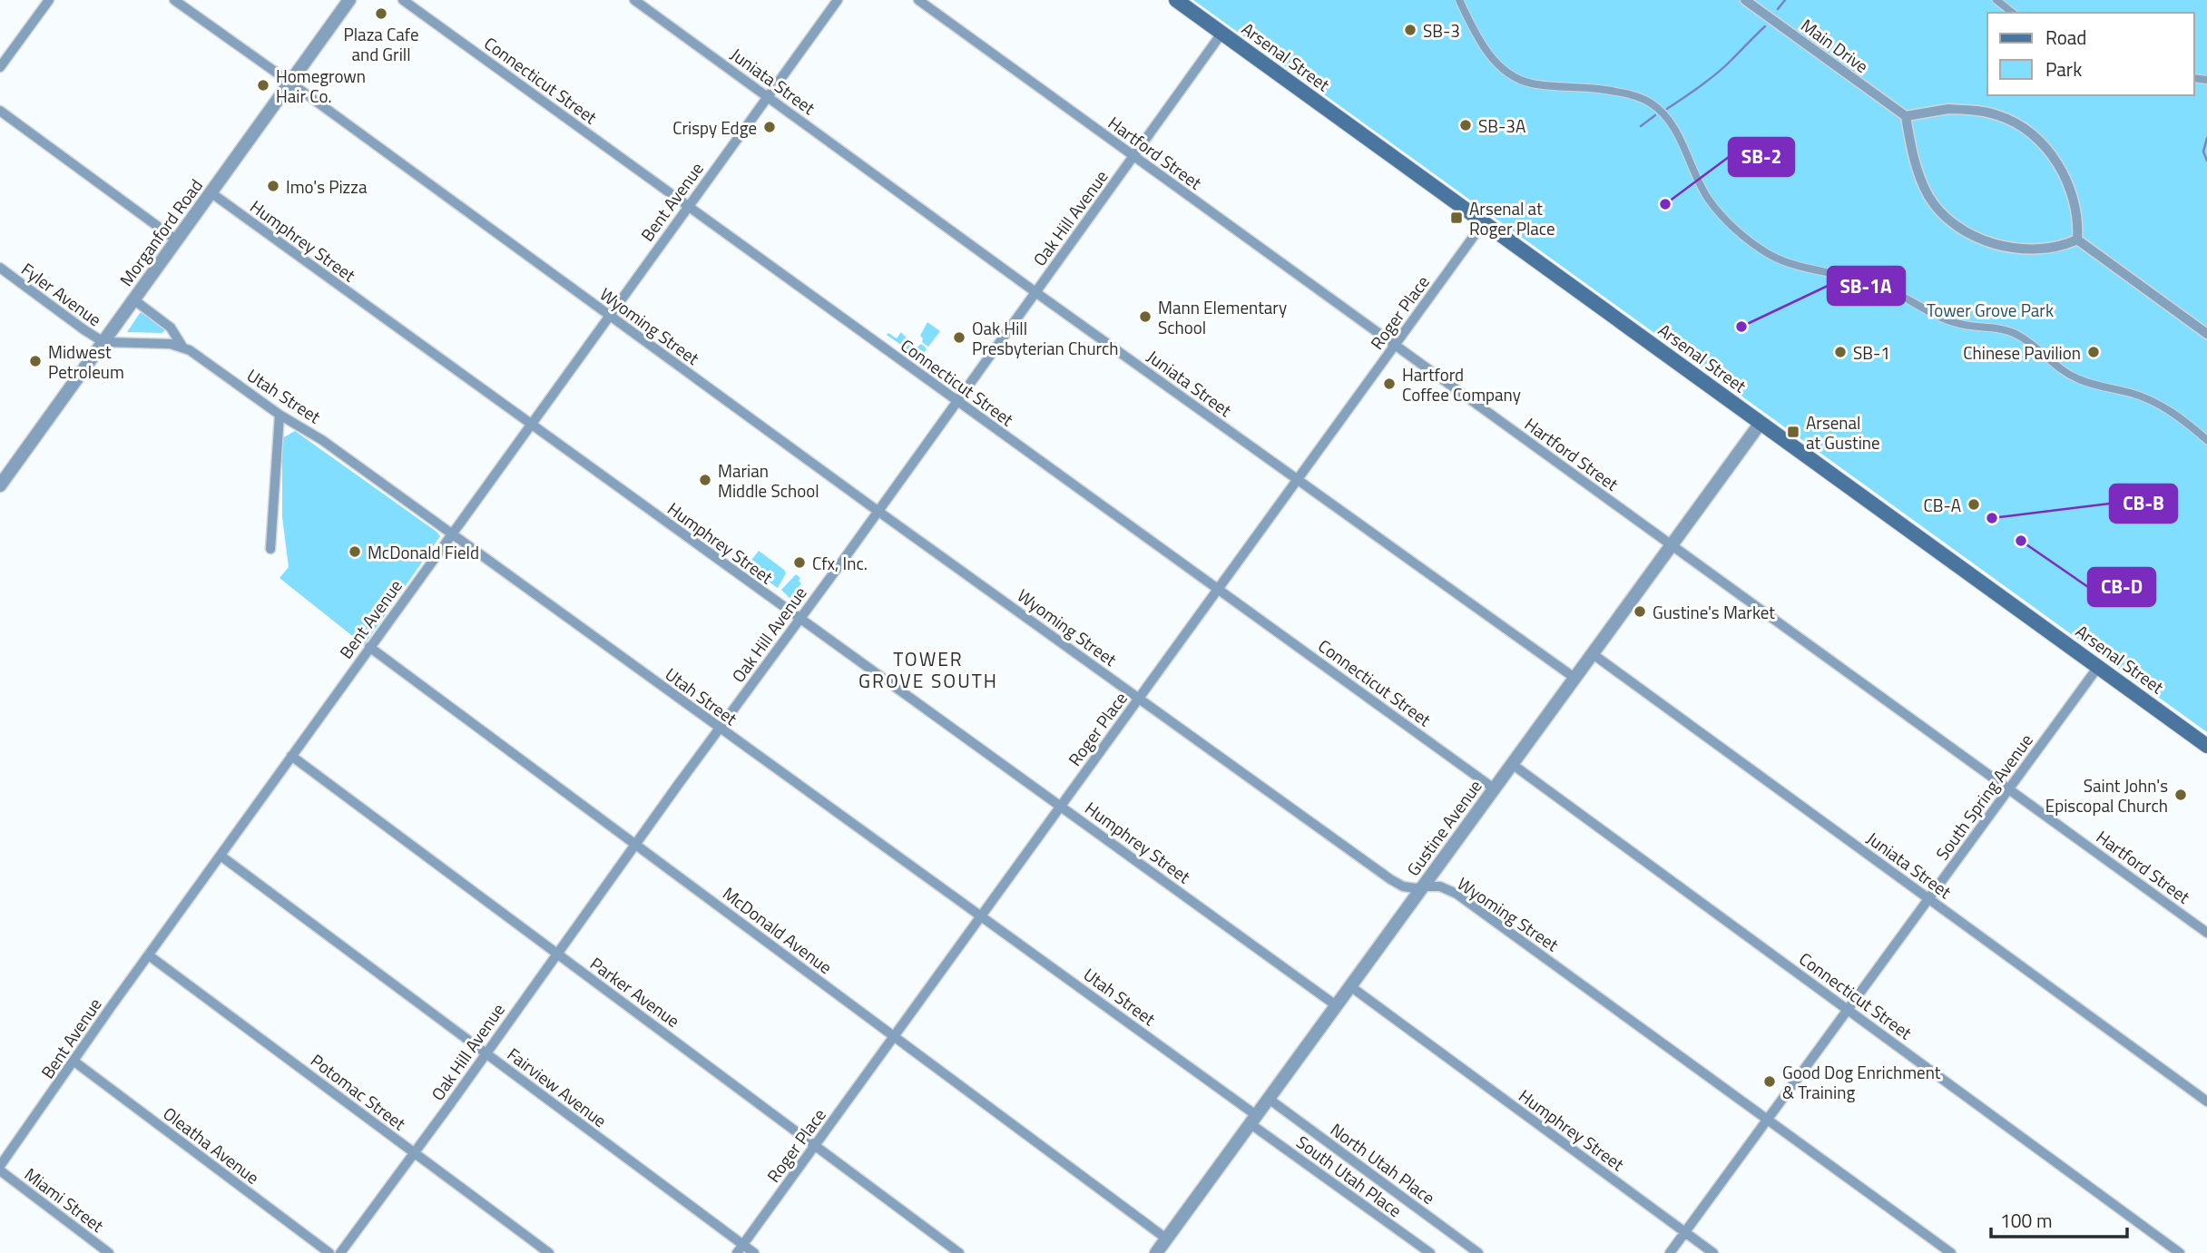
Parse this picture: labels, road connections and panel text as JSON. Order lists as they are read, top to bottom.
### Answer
{
  "streets": {
    "main road": ["Arsenal Street"],
    "street": [
      "Main Drive",
      "Connecticut Street",
      "Juniata Street",
      "Hartford Street",
      "Bent Avenue",
      "Oak Hill Avenue",
      "Morganford Road",
      "Humphrey Street",
      "Fyler Avenue",
      "Roger Place",
      "Wyoming Street",
      "Utah Street",
      "South Spring Avenue",
      "Gustine Avenue",
      "McDonald Avenue",
      "Parker Avenue",
      "Fairview Avenue",
      "Potomac Street",
      "Oleatha Avenue",
      "North Utah Place",
      "South Utah Place",
      "Miami Street"
    ]
  },
  "crossings": [
    ["Arsenal Street", "Oak Hill Avenue"],
    ["Arsenal Street", "Roger Place"],
    ["Arsenal Street", "South Spring Avenue"],
    ["Arsenal Street", "Gustine Avenue"],
    ["Connecticut Street", "Bent Avenue"],
    ["Connecticut Street", "Oak Hill Avenue"],
    ["Connecticut Street", "Roger Place"],
    ["Connecticut Street", "South Spring Avenue"],
    ["Connecticut Street", "Gustine Avenue"],
    ["Juniata Street", "Bent Avenue"],
    ["Juniata Street", "Oak Hill Avenue"],
    ["Juniata Street", "Roger Place"],
    ["Juniata Street", "South Spring Avenue"],
    ["Juniata Street", "Gustine Avenue"],
    ["Hartford Street", "Oak Hill Avenue"],
    ["Hartford Street", "Roger Place"],
    ["Hartford Street", "South Spring Avenue"],
    ["Hartford Street", "Gustine Avenue"],
    ["Bent Avenue", "Humphrey Street"],
    ["Bent Avenue", "Wyoming Street"],
    ["Bent Avenue", "Utah Street"],
    ["Bent Avenue", "McDonald Avenue"],
    ["Bent Avenue", "Parker Avenue"],
    ["Bent Avenue", "Fairview Avenue"],
    ["Bent Avenue", "Potomac Street"],
    ["Bent Avenue", "Oleatha Avenue"],
    ["Bent Avenue", "Miami Street"],
    ["Oak Hill Avenue", "Humphrey Street"],
    ["Oak Hill Avenue", "Wyoming Street"],
    ["Oak Hill Avenue", "Utah Street"],
    ["Oak Hill Avenue", "McDonald Avenue"],
    ["Oak Hill Avenue", "Parker Avenue"],
    ["Oak Hill Avenue", "Fairview Avenue"],
    ["Oak Hill Avenue", "Potomac Street"],
    ["Morganford Road", "Humphrey Street"],
    ["Morganford Road", "Fyler Avenue"],
    ["Morganford Road", "Wyoming Street"],
    ["Morganford Road", "Utah Street"],
    ["Humphrey Street", "Roger Place"],
    ["Humphrey Street", "South Spring Avenue"],
    ["Humphrey Street", "Gustine Avenue"],
    ["Fyler Avenue", "Utah Street"],
    ["Roger Place", "Wyoming Street"],
    ["Roger Place", "Utah Street"],
    ["Roger Place", "McDonald Avenue"],
    ["Roger Place", "Parker Avenue"],
    ["Roger Place", "Fairview Avenue"],
    ["Wyoming Street", "South Spring Avenue"],
    ["Wyoming Street", "Gustine Avenue"],
    ["Utah Street", "Gustine Avenue"],
    ["Utah Street", "South Utah Place"],
    ["Gustine Avenue", "McDonald Avenue"],
    ["Gustine Avenue", "North Utah Place"],
    ["Gustine Avenue", "South Utah Place"]
  ],
  "districts": ["TOWER GROVE SOUTH"],
  "parks": ["Tower Grove Park"],
  "places": {
    "other": [
      "Plaza Cafe and Grill",
      "SB-3",
      "Homegrown Hair Co.",
      "SB-3A",
      "Crispy Edge",
      "Imo's Pizza",
      "SB-2",
      "Mann Elementary School",
      "SB-1A",
      "Oak Hill Presbyterian Church",
      "SB-1",
      "Chinese Pavilion",
      "Midwest Petroleum",
      "Hartford Coffee Company",
      "Marian Middle School",
      "CB-A",
      "CB-B",
      "CB-D",
      "McDonald Field",
      "Cfx, Inc.",
      "Gustine's Market",
      "Saint John's Episcopal Church",
      "Good Dog Enrichment & Training"
    ],
    "transit": ["Arsenal at Roger Place", "Arsenal at Gustine"]
  },
  "legend": ["Road", "Park"],
  "scale_bar": "100 m"
}
